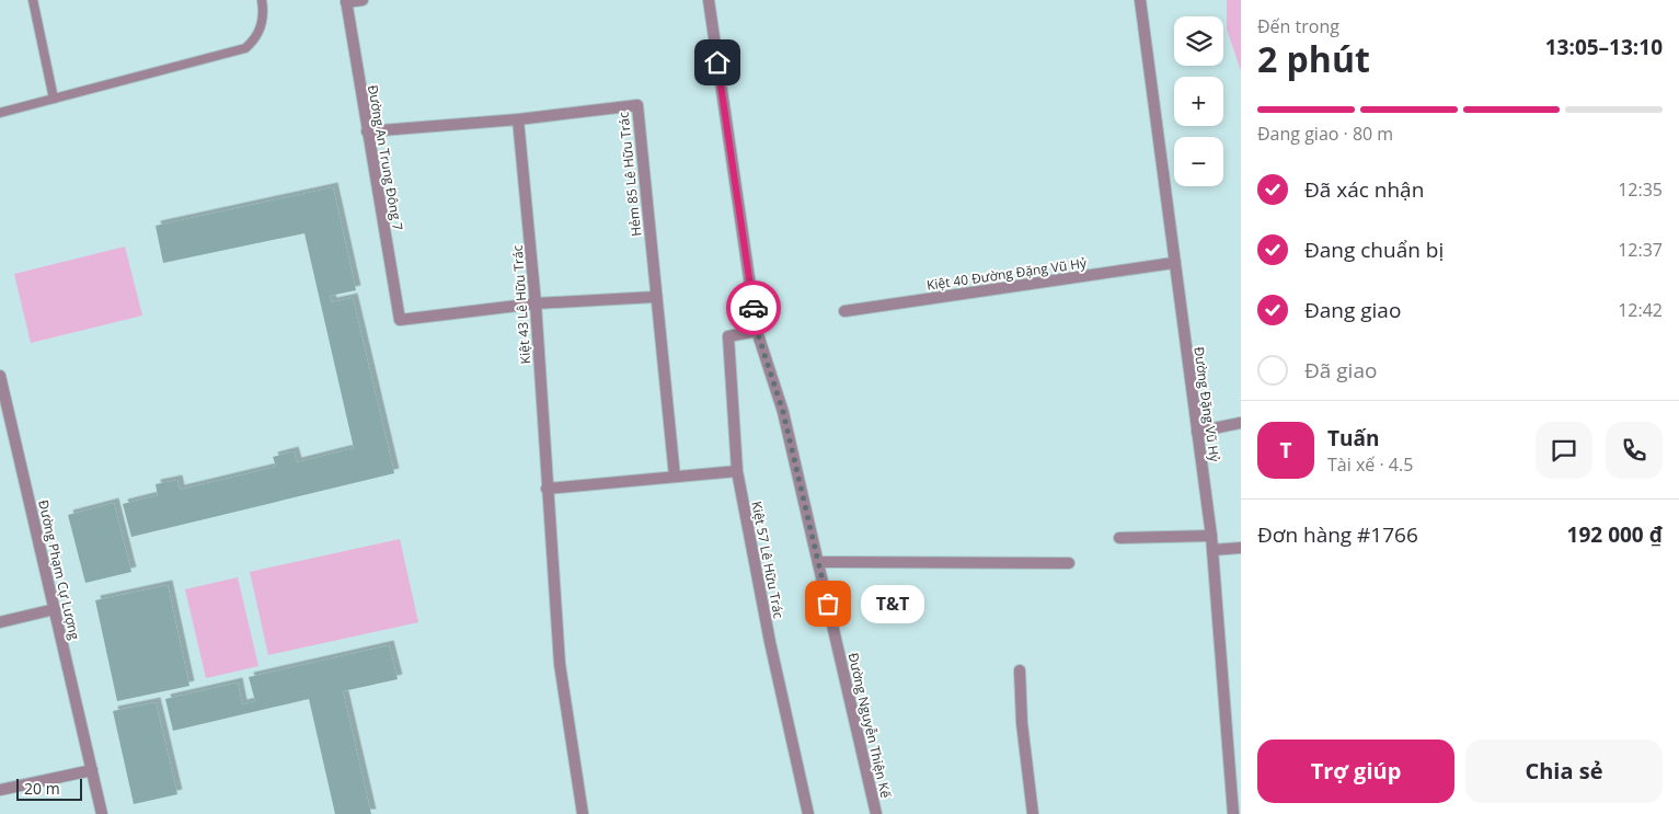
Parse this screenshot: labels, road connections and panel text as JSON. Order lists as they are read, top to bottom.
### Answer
{
  "streets": {
    "street": [
      "Đường An Trung Đông 7",
      "Hẻm 85 Lê Hữu Trác",
      "Kiệt 40 Đường Đặng Vũ Hỷ",
      "Kiệt 43 Lê Hữu Trác",
      "Đường Đặng Vũ Hỷ",
      "Kiệt 57 Lê Hữu Trác",
      "Đường Phạm Cự Lượng",
      "Đường Nguyễn Thiện Kế"
    ]
  },
  "crossings": [
    ["Đường An Trung Đông 7", "Hẻm 85 Lê Hữu Trác"],
    ["Đường An Trung Đông 7", "Kiệt 43 Lê Hữu Trác"],
    ["Hẻm 85 Lê Hữu Trác", "Kiệt 43 Lê Hữu Trác"],
    ["Kiệt 40 Đường Đặng Vũ Hỷ", "Đường Đặng Vũ Hỷ"],
    ["Kiệt 57 Lê Hữu Trác", "Đường Nguyễn Thiện Kế"]
  ],
  "places": ["T&T"],
  "scale_bar": "20 m",
  "page": {
    "heading": ["2 phút", "Đến trong", "13:05–13:10"],
    "panel": [
      "Tuấn",
      "Tài xế · 4.5",
      "Đơn hàng #1766",
      "192 000 ₫"
    ],
    "map_buttons": ["+", "−"],
    "bar": "Đang giao · 80 m",
    "list": [
      ["Đã xác nhận", "12:35"],
      ["Đang chuẩn bị", "12:37"],
      ["Đang giao", "12:42"],
      "Đã giao"
    ],
    "round": "T",
    "bubble": "T&T",
    "buttons": ["Trợ giúp", "Chia sẻ"],
    "scale": "20 m"
  }
}
